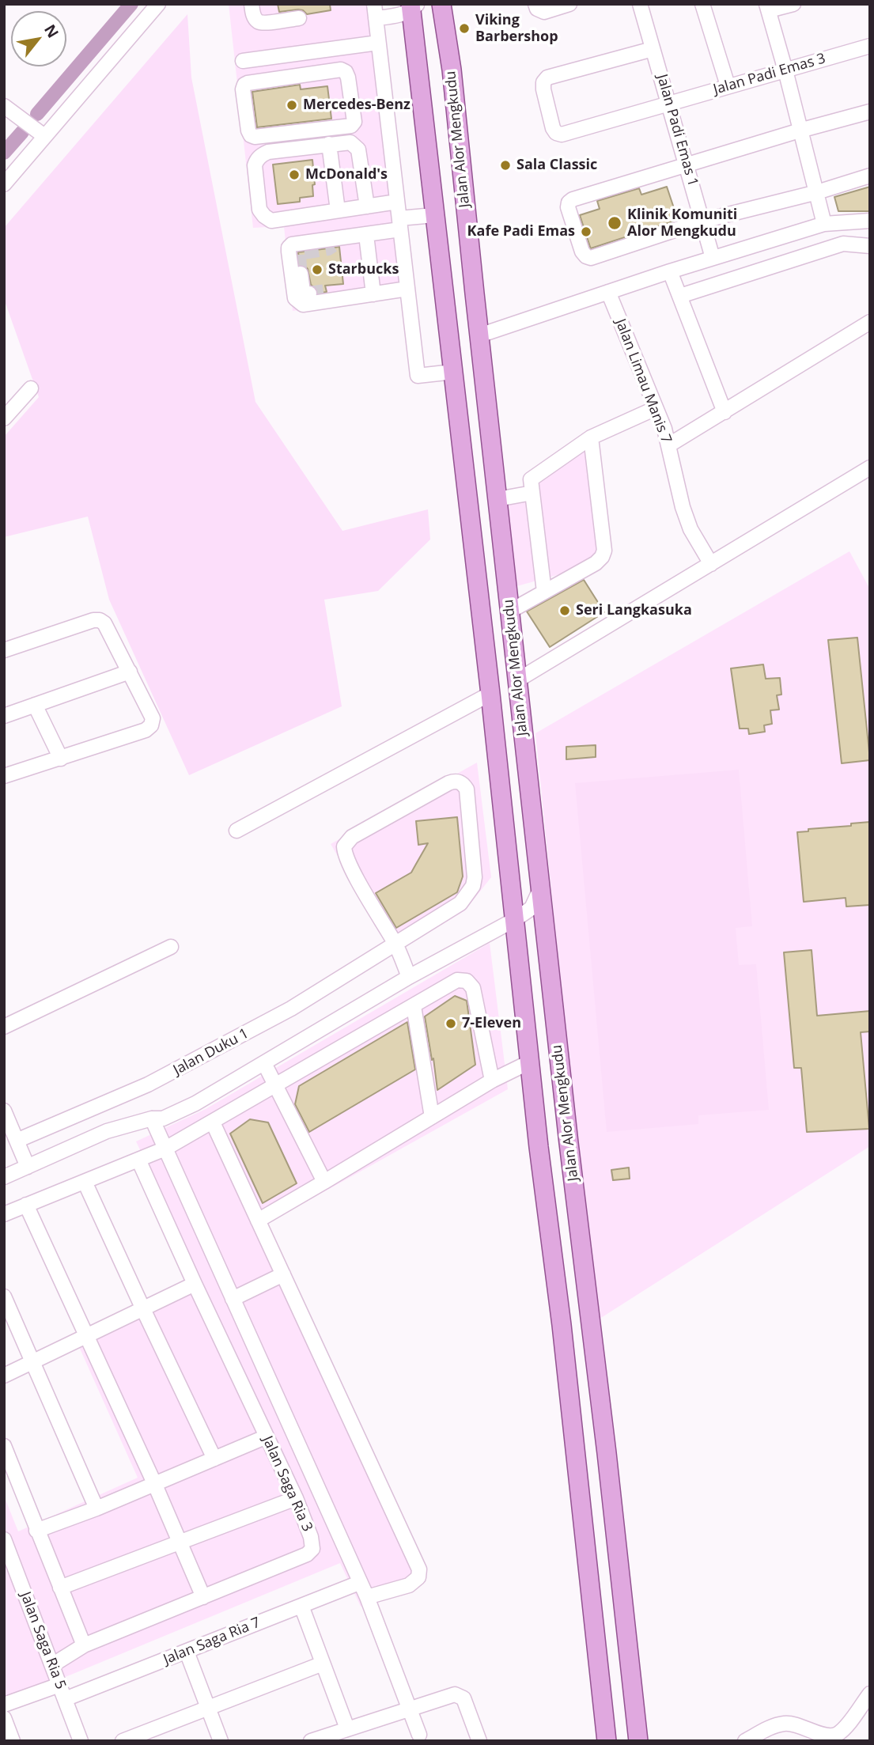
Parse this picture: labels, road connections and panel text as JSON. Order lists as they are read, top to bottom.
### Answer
{
  "streets": {
    "main road": ["Jalan Alor Mengkudu"],
    "street": [
      "Jalan Padi Emas 3",
      "Jalan Padi Emas 1",
      "Jalan Limau Manis 7",
      "Jalan Duku 1",
      "Jalan Saga Ria 3",
      "Jalan Saga Ria 5",
      "Jalan Saga Ria 7"
    ]
  },
  "crossings": [
    ["Jalan Padi Emas 3", "Jalan Padi Emas 1"],
    ["Jalan Saga Ria 3", "Jalan Saga Ria 5"],
    ["Jalan Saga Ria 5", "Jalan Saga Ria 7"]
  ],
  "places": [
    "Viking Barbershop",
    "Mercedes-Benz",
    "Sala Classic",
    "McDonald's",
    "Klinik Komuniti Alor Mengkudu",
    "Kafe Padi Emas",
    "Starbucks",
    "Seri Langkasuka",
    "7-Eleven"
  ],
  "north": "top right"
}
